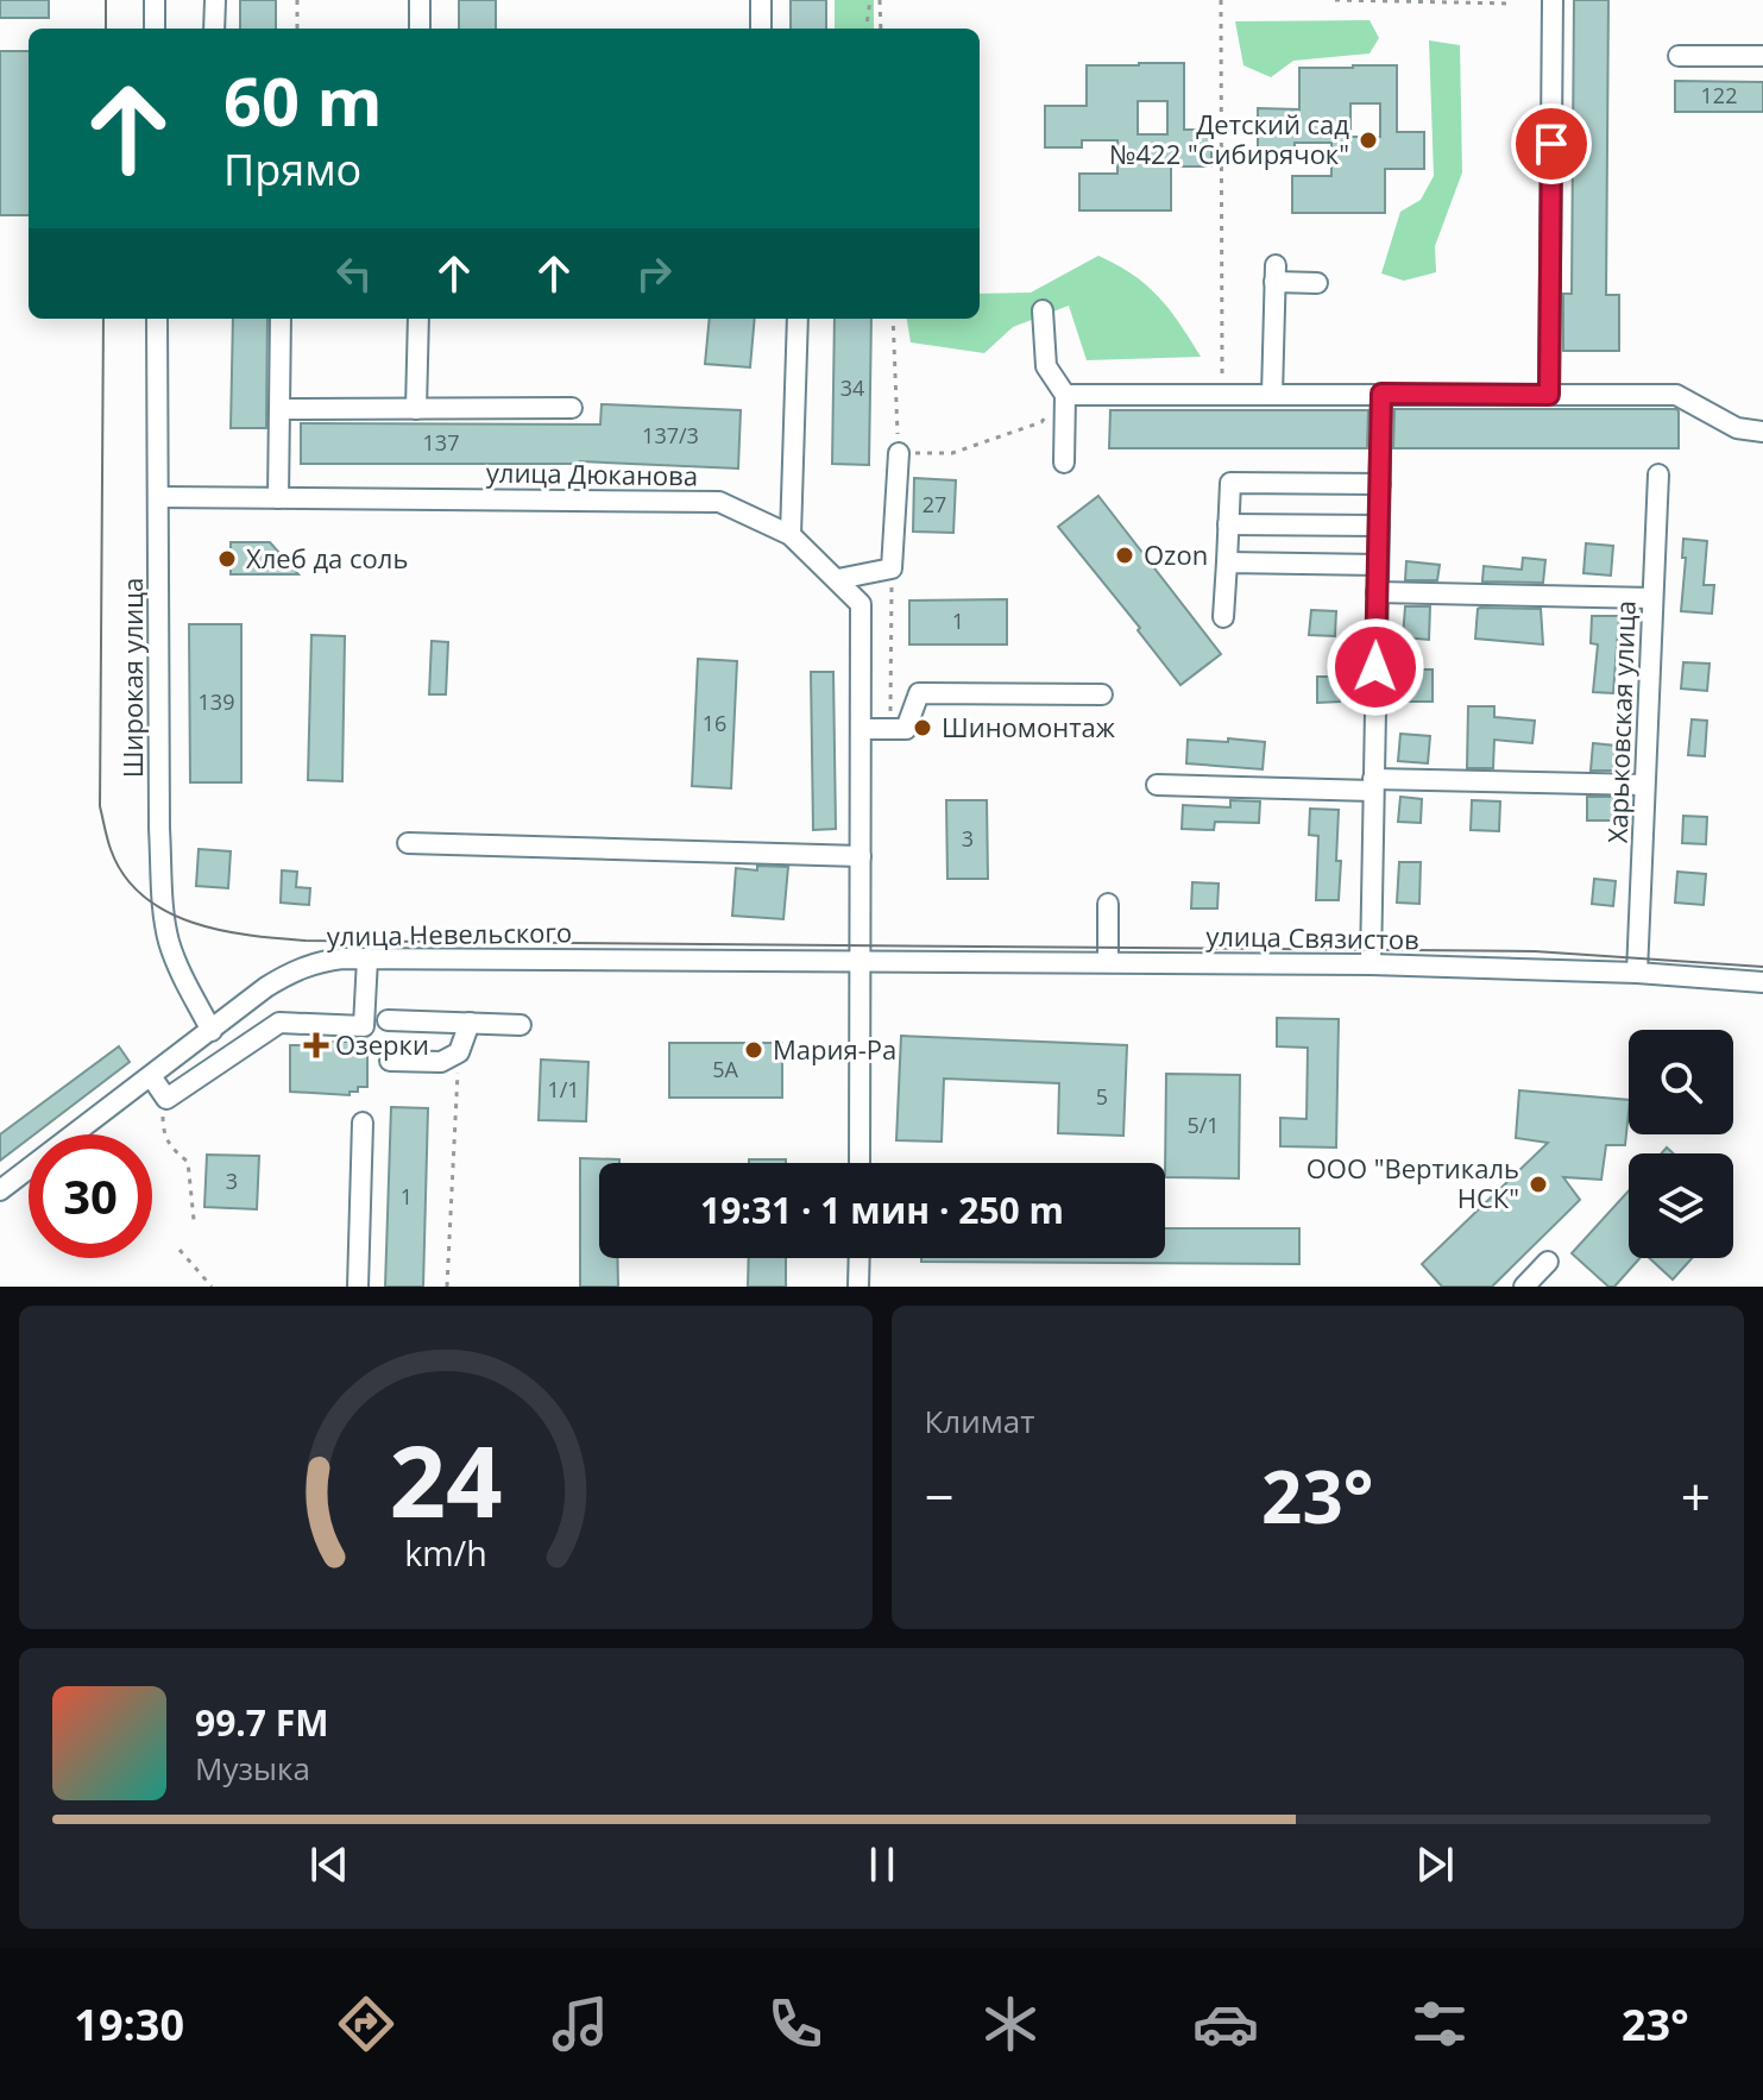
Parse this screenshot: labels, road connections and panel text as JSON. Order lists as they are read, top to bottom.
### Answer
{
  "streets": {
    "street": [
      "улица Дюканова",
      "Широкая улица",
      "Харьковская улица",
      "улица Невельского",
      "улица Связистов"
    ]
  },
  "crossings": [
    ["улица Дюканова", "Широкая улица"],
    ["улица Дюканова", "улица Невельского"],
    ["улица Дюканова", "улица Связистов"],
    ["Широкая улица", "улица Невельского"],
    ["Харьковская улица", "улица Связистов"],
    ["улица Невельского", "улица Связистов"]
  ],
  "places": {
    "other": [
      "Детский сад №422 \"Сибирячок\"",
      "Ozon",
      "Хлеб да соль",
      "Шиномонтаж",
      "Мария-Ра",
      "ООО \"Вертикаль НСК\""
    ],
    "health": ["Озерки"]
  },
  "house_numbers": [
    "122",
    "34",
    "137/3",
    "137",
    "27",
    "1",
    "139",
    "16",
    "3",
    "5А",
    "1/1",
    "5",
    "5/1",
    "3",
    "1"
  ],
  "page": {
    "turn": ["60 m", "Прямо"],
    "limit": "30",
    "trip": "19:31 · 1 мин · 250 m",
    "tile": "Климат",
    "heat": ["−", "23°", "+"],
    "song": ["99.7 FM", "Музыка"],
    "tabs": ["19:30", "23°"],
    "gauge": ["24", "km/h"]
  }
}
